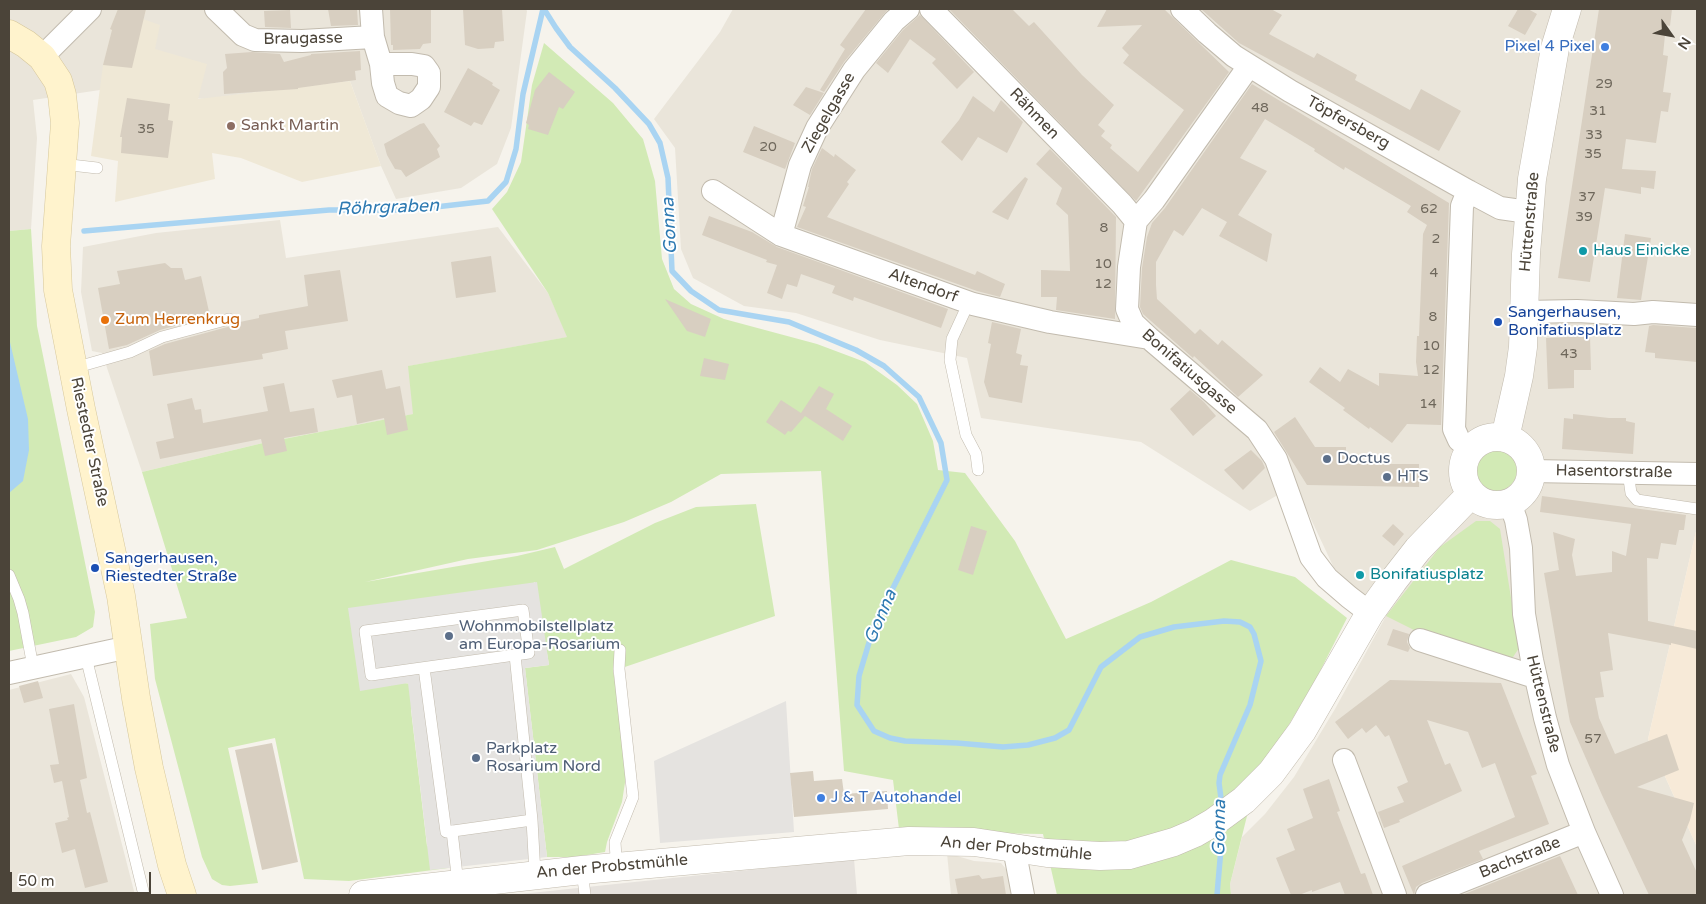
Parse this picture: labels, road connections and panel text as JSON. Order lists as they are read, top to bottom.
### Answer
{
  "streets": {
    "main road": ["Riestedter Straße"],
    "street": [
      "Braugasse",
      "Ziegelgasse",
      "Rähmen",
      "Töpfersberg",
      "Hüttenstraße",
      "Altendorf",
      "Bonifatiusgasse",
      "Hasentorstraße",
      "An der Probstmühle",
      "Bachstraße"
    ]
  },
  "crossings": [
    ["Ziegelgasse", "Altendorf"],
    ["Rähmen", "Bonifatiusgasse"],
    ["Töpfersberg", "Hüttenstraße"],
    ["Hüttenstraße", "Hasentorstraße"],
    ["Hüttenstraße", "An der Probstmühle"],
    ["Hüttenstraße", "Bachstraße"],
    ["Altendorf", "Bonifatiusgasse"],
    ["Bonifatiusgasse", "An der Probstmühle"],
    ["Hasentorstraße", "An der Probstmühle"]
  ],
  "water": ["Röhrgraben", "Gonna"],
  "places": [
    "Pixel 4 Pixel",
    "Sankt Martin",
    "Haus Einicke",
    "Zum Herrenkrug",
    "Sangerhausen, Bonifatiusplatz",
    "Doctus",
    "HTS",
    "Sangerhausen, Riestedter Straße",
    "Bonifatiusplatz",
    "Wohnmobilstellplatz am Europa-Rosarium",
    "Parkplatz Rosarium Nord",
    "J & T Autohandel"
  ],
  "house_numbers": [
    "29",
    "48",
    "31",
    "35",
    "33",
    "20",
    "35",
    "37",
    "62",
    "39",
    "8",
    "2",
    "10",
    "4",
    "12",
    "8",
    "10",
    "43",
    "12",
    "14",
    "57"
  ],
  "scale_bar": "50 m",
  "north": "bottom right"
}
